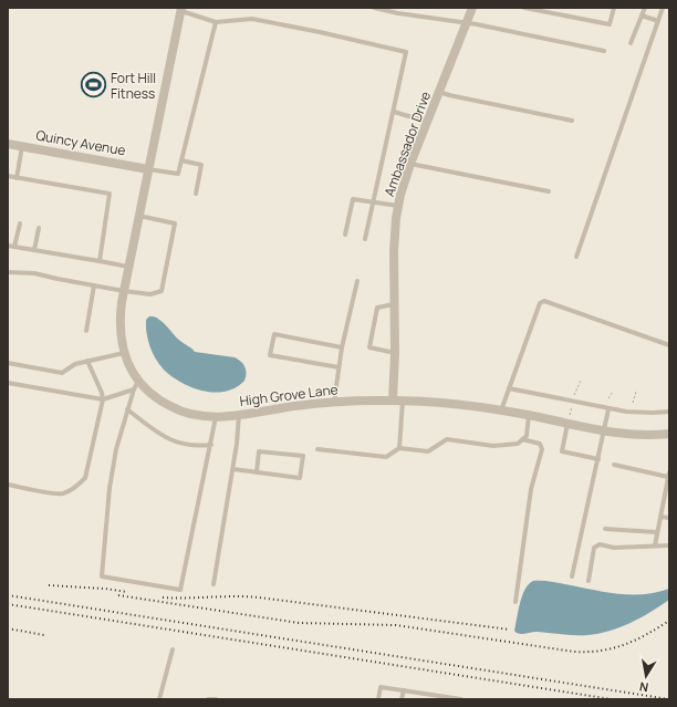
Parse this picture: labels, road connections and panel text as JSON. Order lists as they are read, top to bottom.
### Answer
{
  "streets": {
    "street": ["Quincy Avenue", "Ambassador Drive", "High Grove Lane"]
  },
  "crossings": [
    ["Quincy Avenue", "High Grove Lane"],
    ["Ambassador Drive", "High Grove Lane"]
  ],
  "places": {
    "sports": ["Fort Hill Fitness"]
  },
  "north": "bottom"
}
